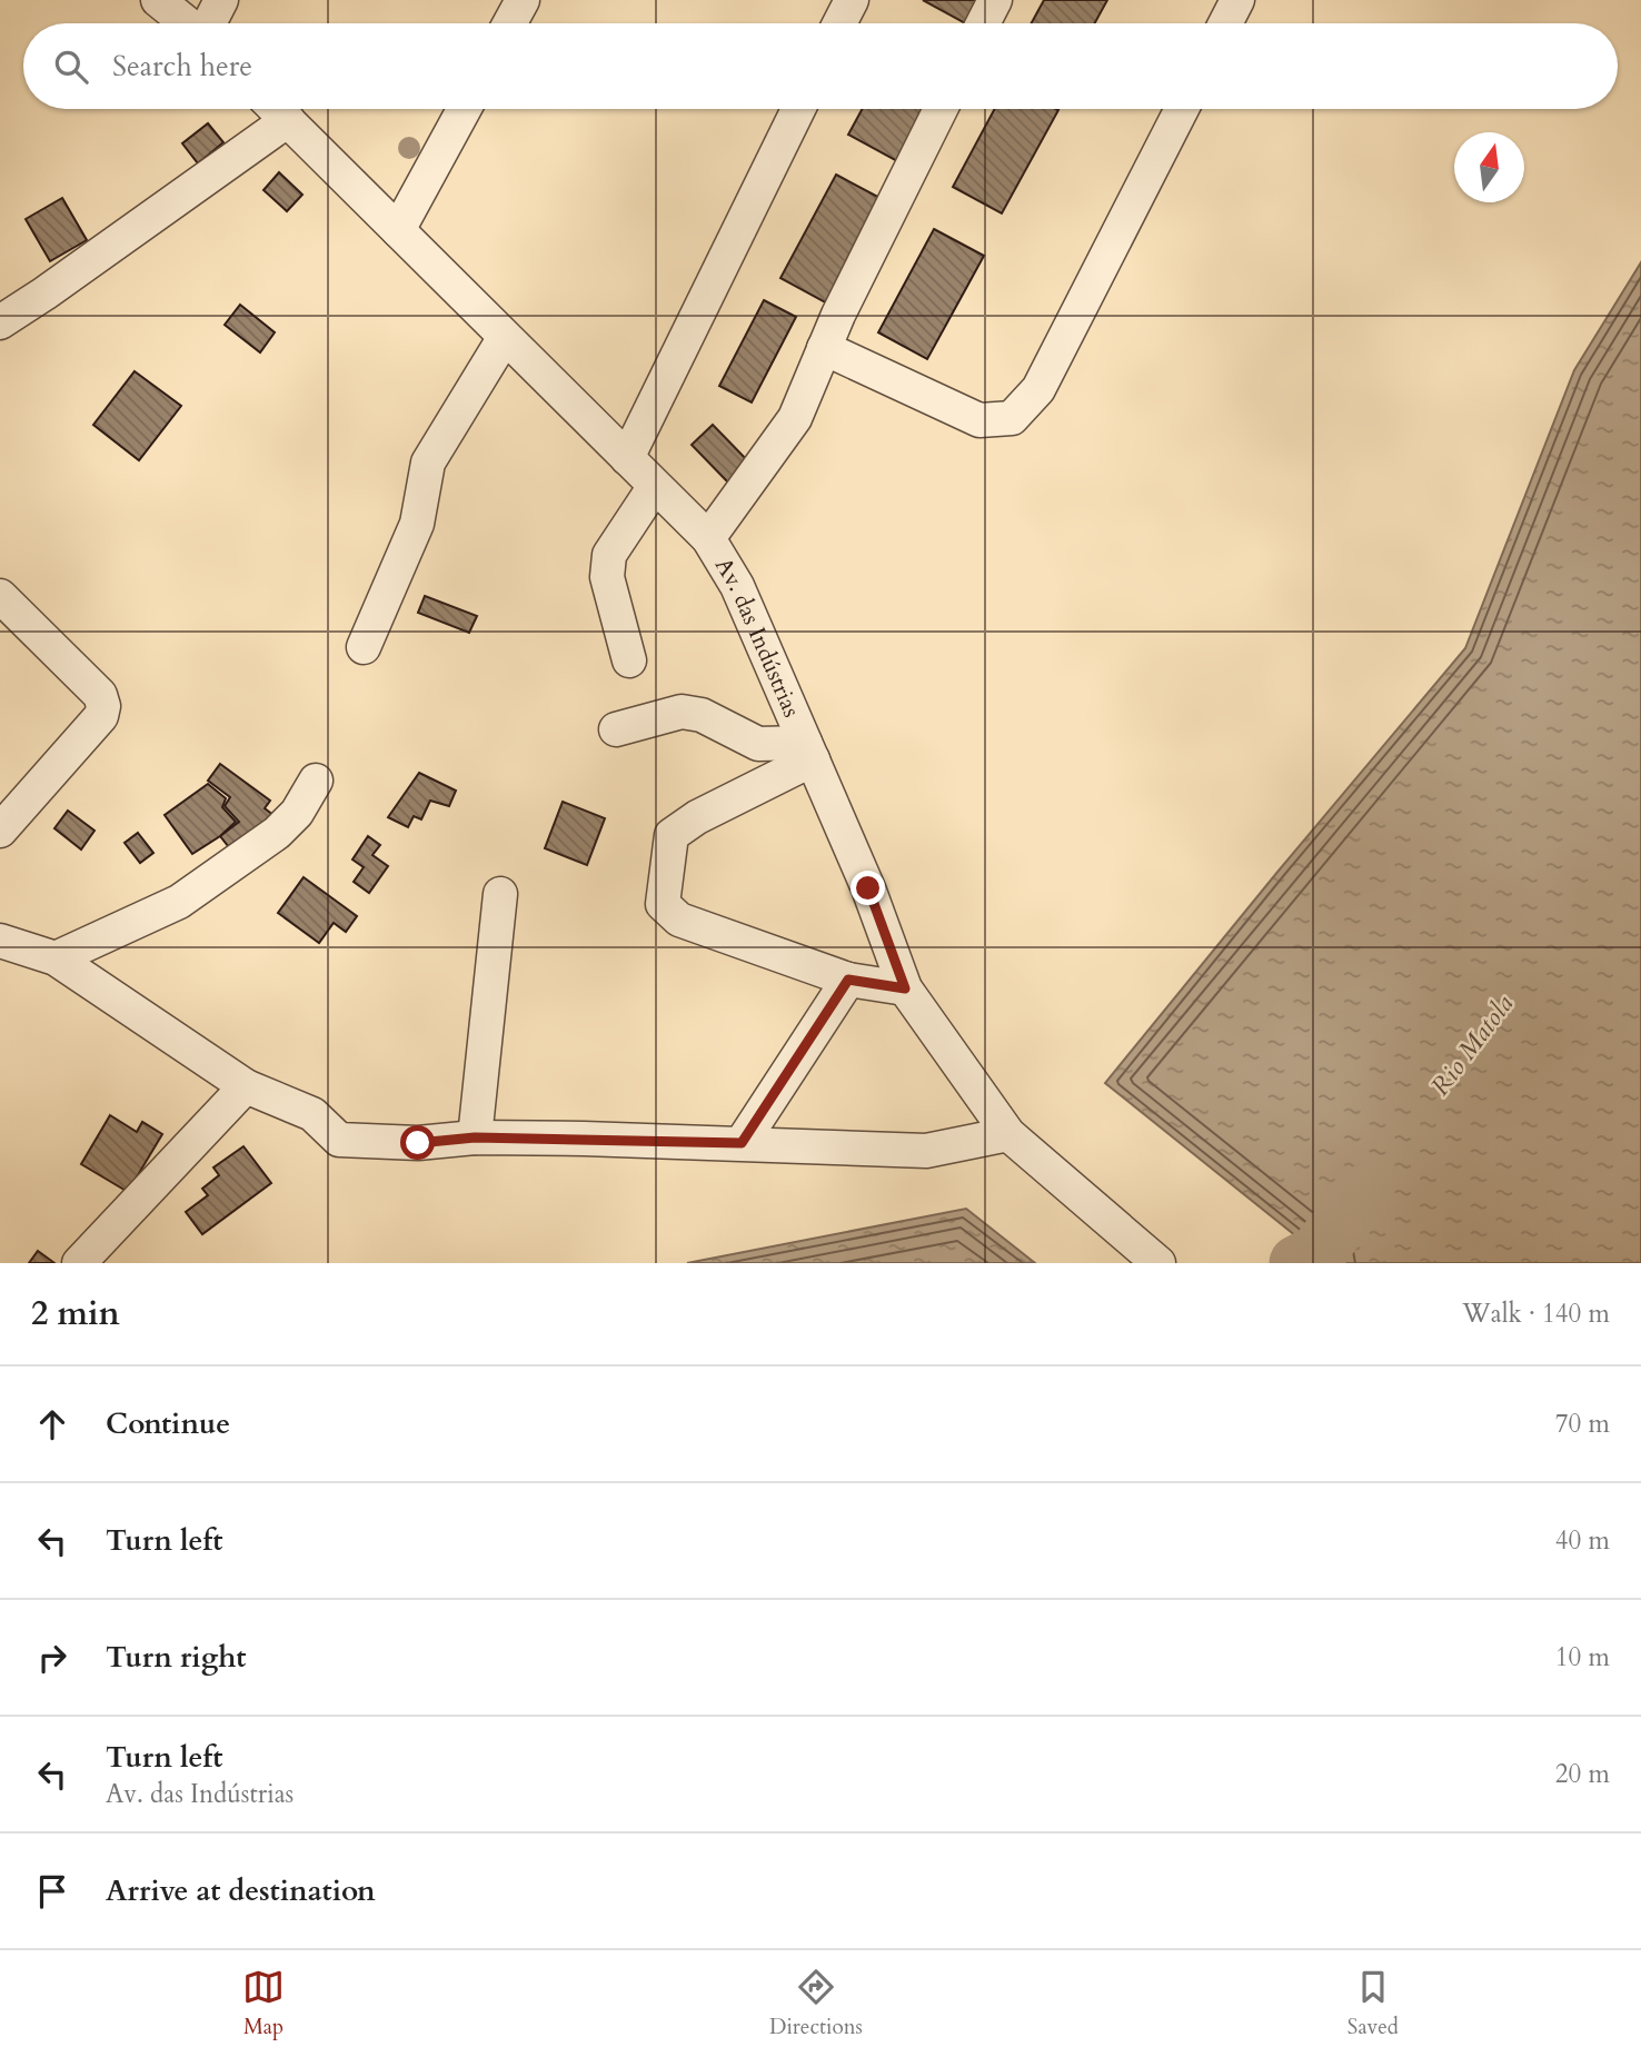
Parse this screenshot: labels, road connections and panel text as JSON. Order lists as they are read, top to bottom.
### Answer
{
  "streets": {
    "street": ["Av. das Indústrias"]
  },
  "water": ["Rio Matola"],
  "north": "top",
  "page": {
    "search": "Search here",
    "heading": ["2 min", "Walk · 140 m"],
    "list": [
      ["Continue", "70 m"],
      ["Turn left", "40 m"],
      ["Turn right", "10 m"],
      ["Turn left", "Av. das Indústrias", "20 m"],
      "Arrive at destination"
    ],
    "nav": ["Map", "Directions", "Saved"]
  }
}
